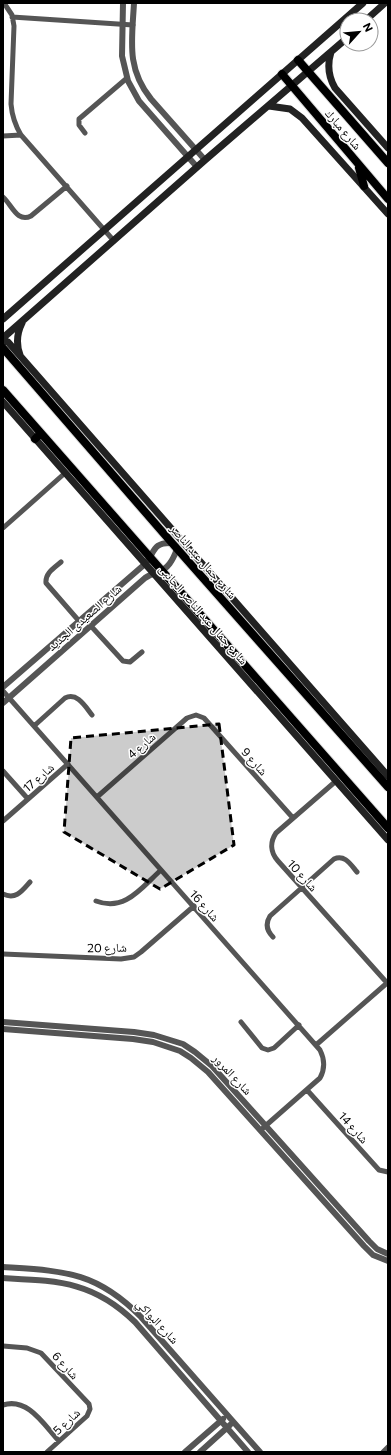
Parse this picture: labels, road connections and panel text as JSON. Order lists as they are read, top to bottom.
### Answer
{
  "streets": {
    "main road": ["شارع مبارك", "شارع جمال عبد الناصر", "شارع جمال عبد الناصر الجانبى"],
    "street": [
      "شارع الصعيدى الجديد",
      "شارع 4",
      "شارع 9",
      "شارع 17",
      "شارع 10",
      "شارع 16",
      "شارع 20",
      "شارع المرور",
      "شارع 14",
      "شارع البواكي",
      "شارع 6",
      "شارع 5"
    ]
  },
  "crossings": [
    ["شارع جمال عبد الناصر", "شارع الصعيدى الجديد"],
    ["شارع جمال عبد الناصر الجانبى", "شارع الصعيدى الجديد"],
    ["شارع جمال عبد الناصر الجانبى", "شارع 10"],
    ["شارع الصعيدى الجديد", "شارع 16"],
    ["شارع 4", "شارع 9"],
    ["شارع 4", "شارع 16"],
    ["شارع 9", "شارع 10"],
    ["شارع 17", "شارع 16"],
    ["شارع 16", "شارع 20"],
    ["شارع 16", "شارع المرور"],
    ["شارع 16", "شارع 14"],
    ["شارع 6", "شارع 5"]
  ],
  "north": "top right"
}
